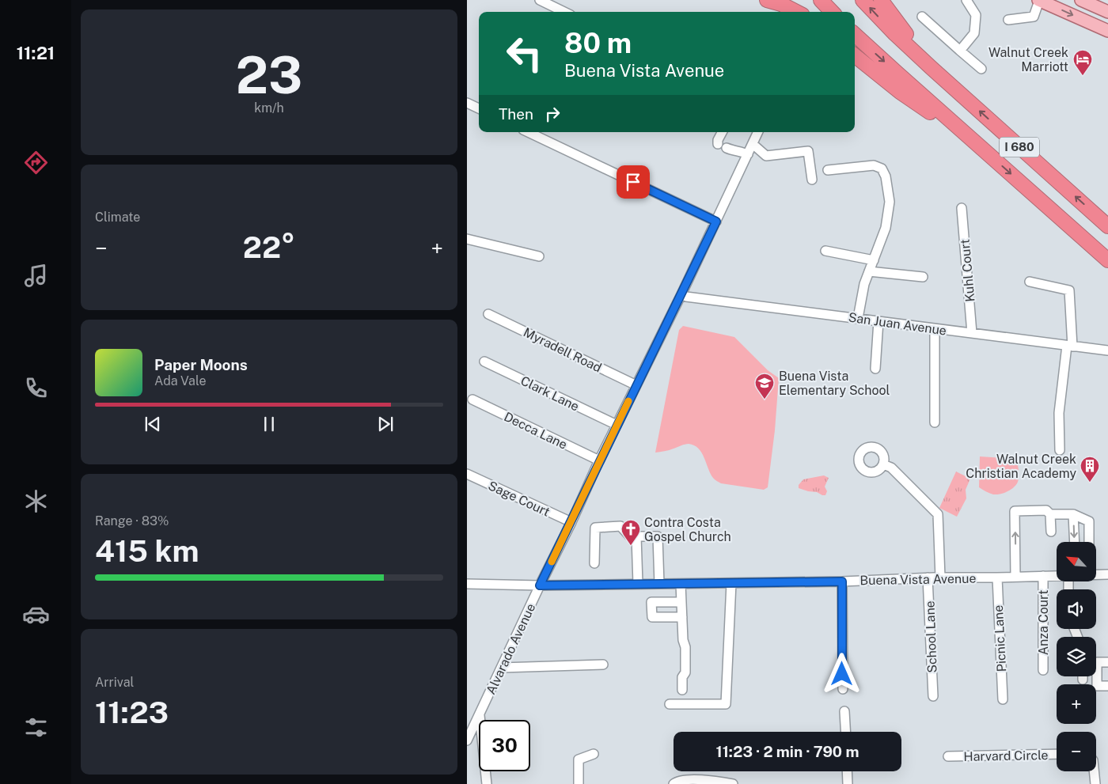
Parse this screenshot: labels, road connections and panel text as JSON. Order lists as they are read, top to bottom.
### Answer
{
  "streets": {
    "highway": ["I 680"],
    "street": [
      "Kuhl Court",
      "San Juan Avenue",
      "Myradell Road",
      "Clark Lane",
      "Decca Lane",
      "Sage Court",
      "Buena Vista Avenue",
      "Anza Court",
      "School Lane",
      "Picnic Lane",
      "Alvarado Avenue",
      "Harvard Circle"
    ]
  },
  "crossings": [
    ["Kuhl Court", "San Juan Avenue"],
    ["Myradell Road", "Alvarado Avenue"],
    ["Clark Lane", "Alvarado Avenue"],
    ["Decca Lane", "Alvarado Avenue"],
    ["Sage Court", "Alvarado Avenue"],
    ["Buena Vista Avenue", "Anza Court"],
    ["Buena Vista Avenue", "School Lane"],
    ["Buena Vista Avenue", "Picnic Lane"],
    ["Buena Vista Avenue", "Alvarado Avenue"]
  ],
  "places": {
    "hotel": ["Walnut Creek Marriott"],
    "school or university": ["Buena Vista Elementary School"],
    "building": ["Walnut Creek Christian Academy"],
    "church": ["Contra Costa Gospel Church"]
  },
  "north": "top left",
  "page": {
    "tabs": "11:21",
    "tile": [
      ["23", "km/h"],
      "Climate",
      ["Range · 83%", "415 km"],
      ["Arrival", "11:23"]
    ],
    "turn": ["80 m", "Buena Vista Avenue"],
    "then": "Then",
    "heat": ["−", "22°", "+"],
    "song": ["Paper Moons", "Ada Vale"],
    "map_buttons": ["+", "−"],
    "limit": "30",
    "trip": "11:23 · 2 min · 790 m"
  }
}
